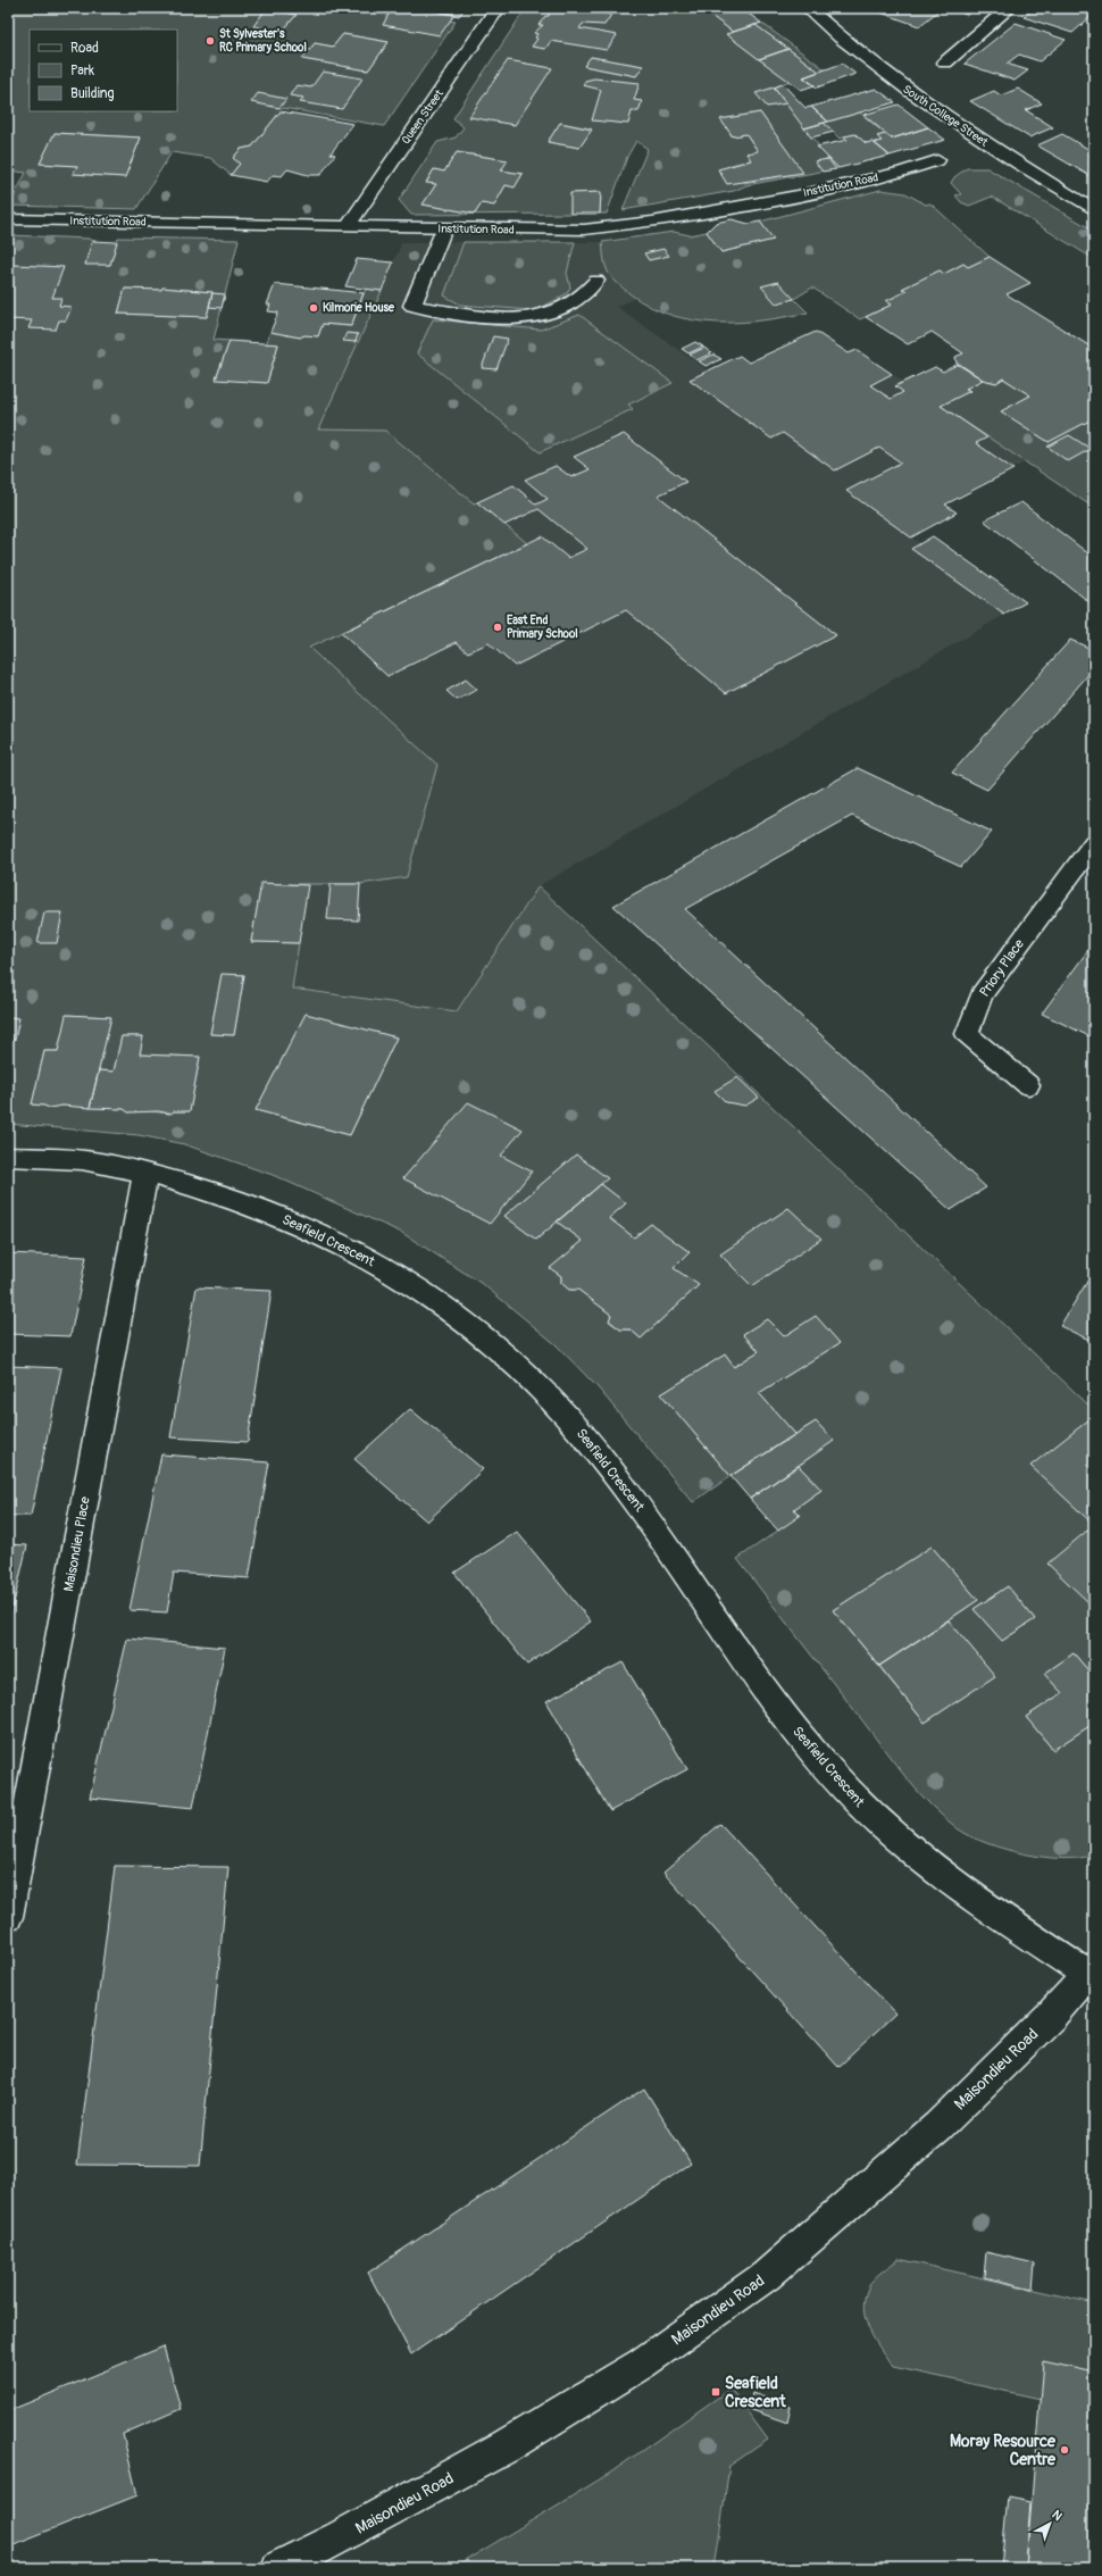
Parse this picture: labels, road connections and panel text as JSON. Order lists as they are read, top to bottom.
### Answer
{
  "streets": {
    "main road": [
      "South College Street",
      "Queen Street",
      "Institution Road",
      "Priory Place",
      "Seafield Crescent",
      "Maisondieu Place",
      "Maisondieu Road"
    ]
  },
  "crossings": [
    ["Queen Street", "Institution Road"],
    ["Seafield Crescent", "Maisondieu Place"],
    ["Seafield Crescent", "Maisondieu Road"]
  ],
  "places": {
    "other": [
      "St Sylvester's RC Primary School",
      "Kilmorie House",
      "East End Primary School",
      "Moray Resource Centre"
    ],
    "transit": ["Seafield Crescent"]
  },
  "legend": ["Road", "Park", "Building"],
  "north": "top right"
}
